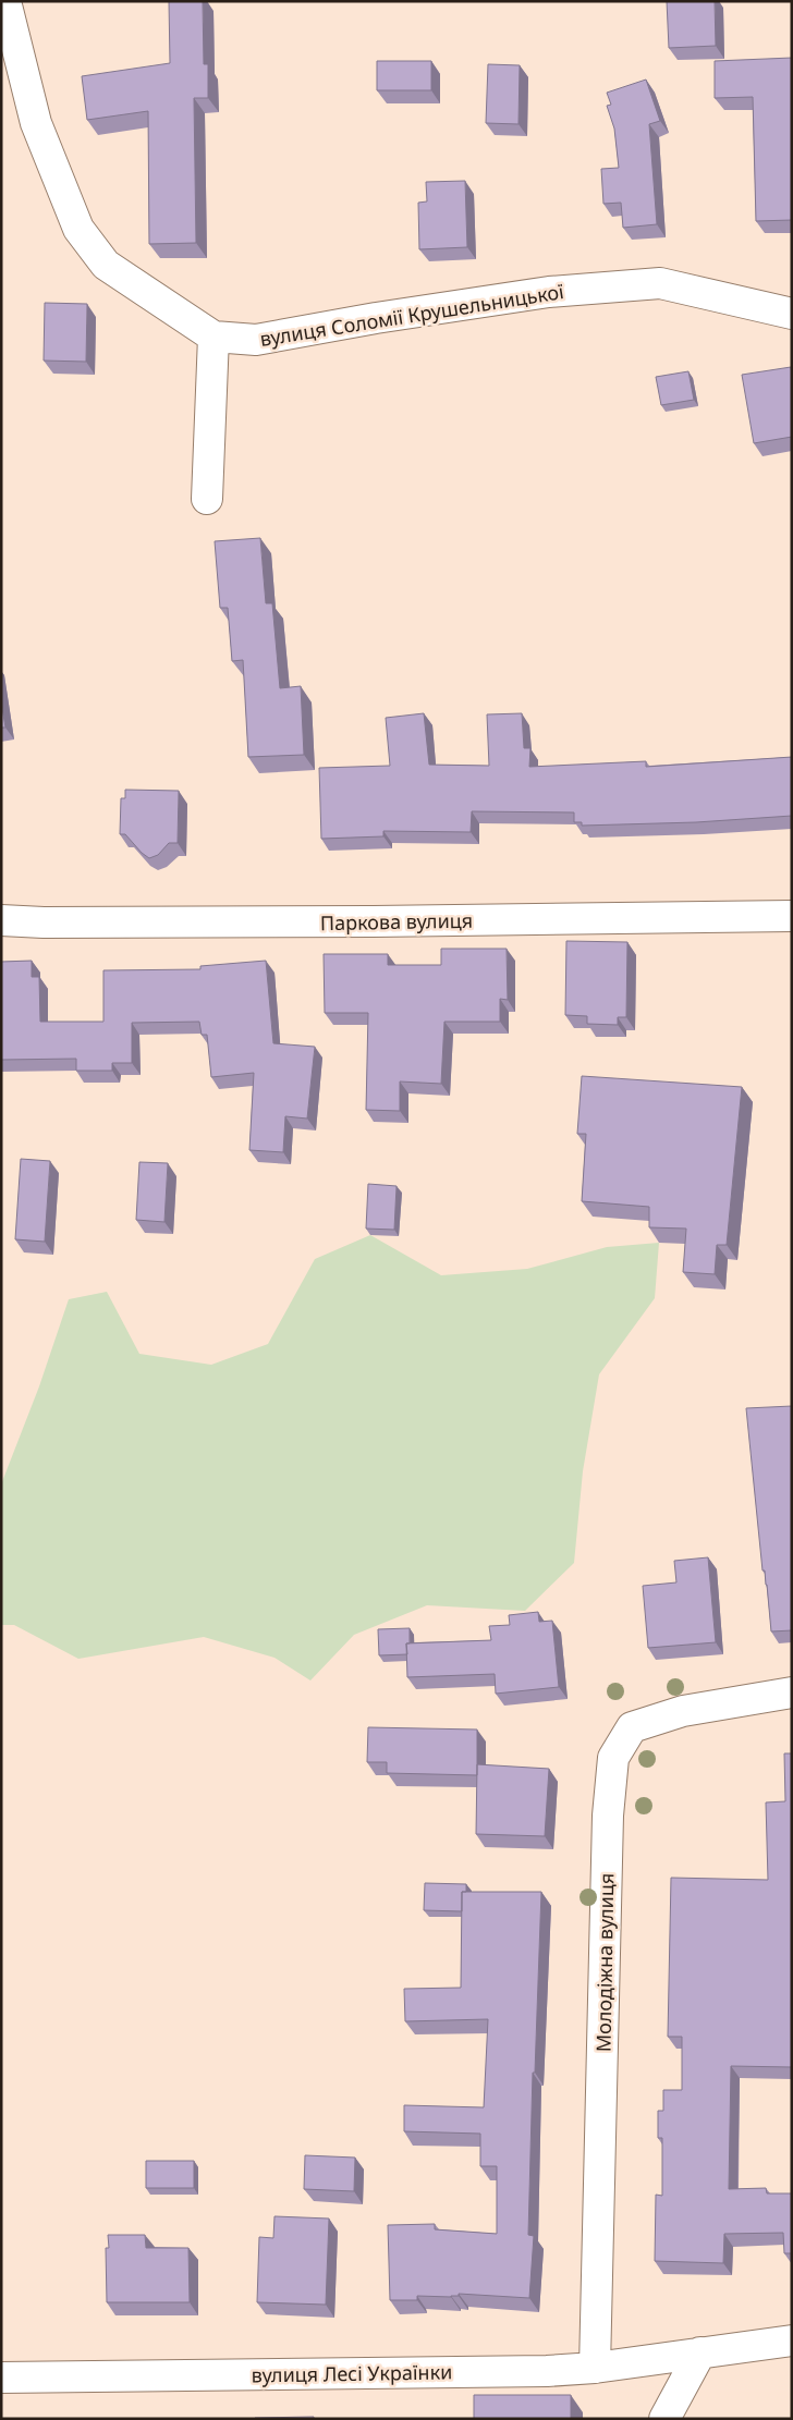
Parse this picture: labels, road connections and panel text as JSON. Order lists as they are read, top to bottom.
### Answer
{
  "streets": {
    "street": [
      "вулиця Соломії Крушельницької",
      "Паркова вулиця",
      "Молодіжна вулиця",
      "вулиця Лесі Українки"
    ]
  },
  "crossings": [
    ["Молодіжна вулиця", "вулиця Лесі Українки"]
  ]
}
